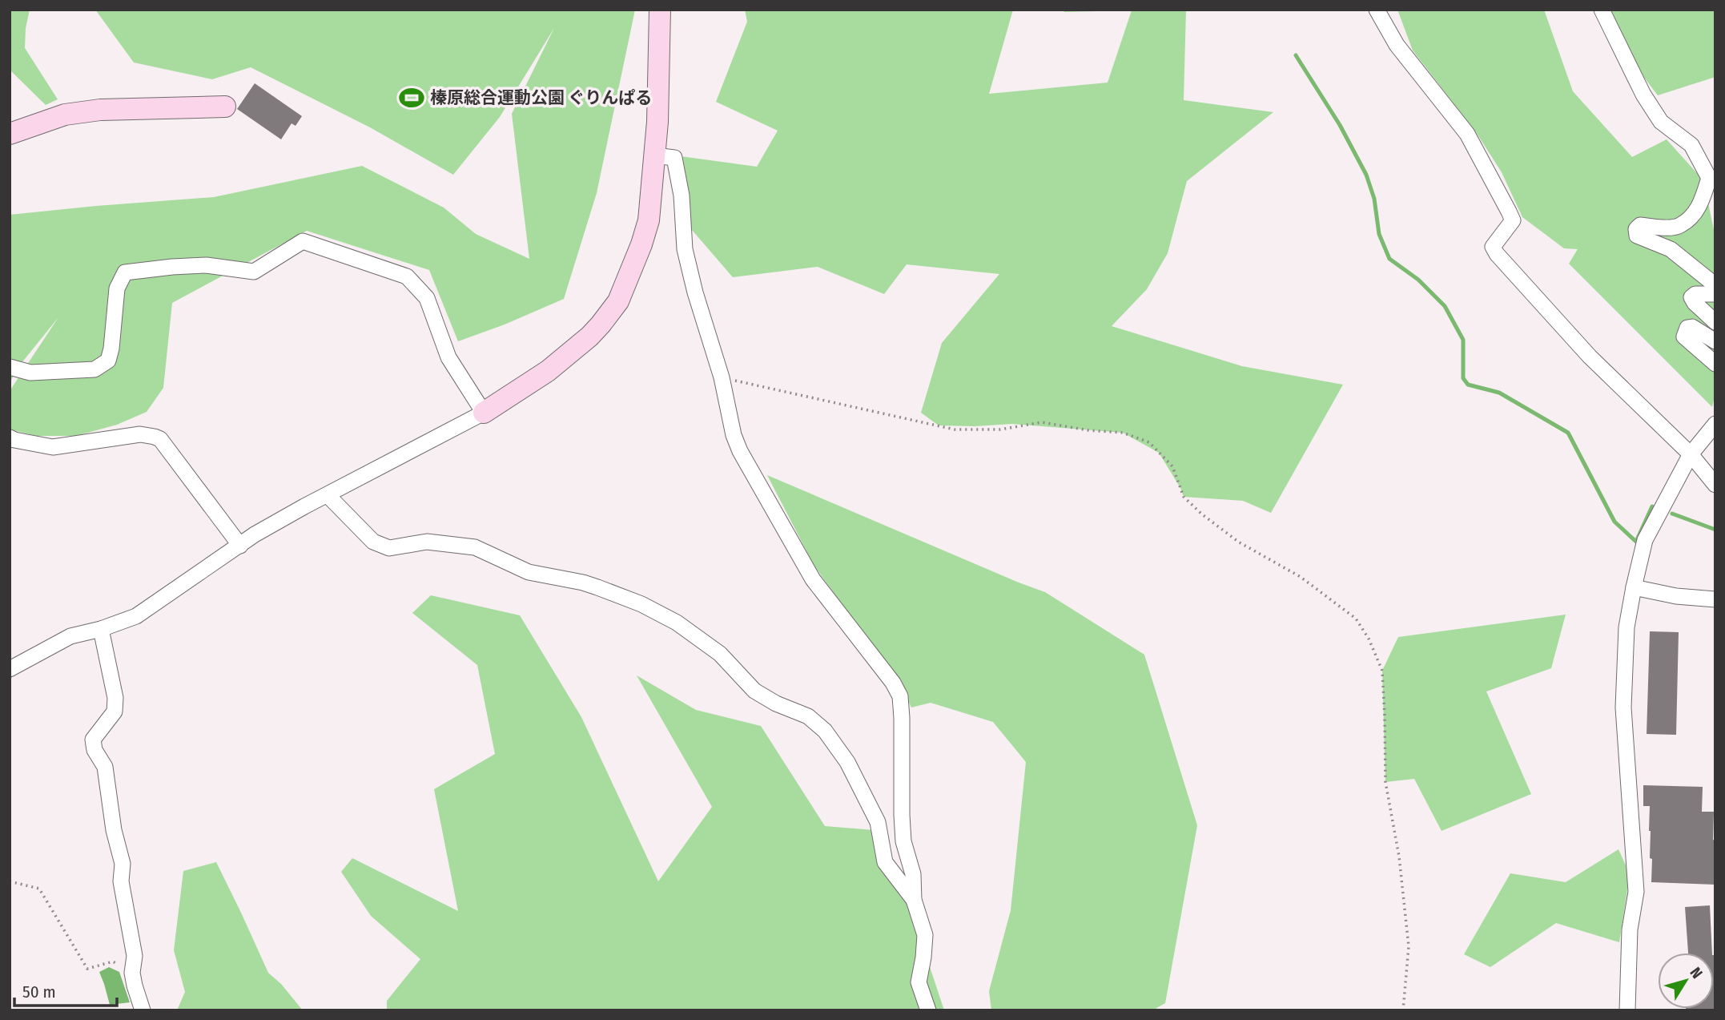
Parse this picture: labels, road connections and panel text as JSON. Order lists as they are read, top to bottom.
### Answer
{
  "places": {
    "sports": ["榛原総合運動公園 ぐりんぱる"]
  },
  "scale_bar": "50 m",
  "north": "top right"
}
